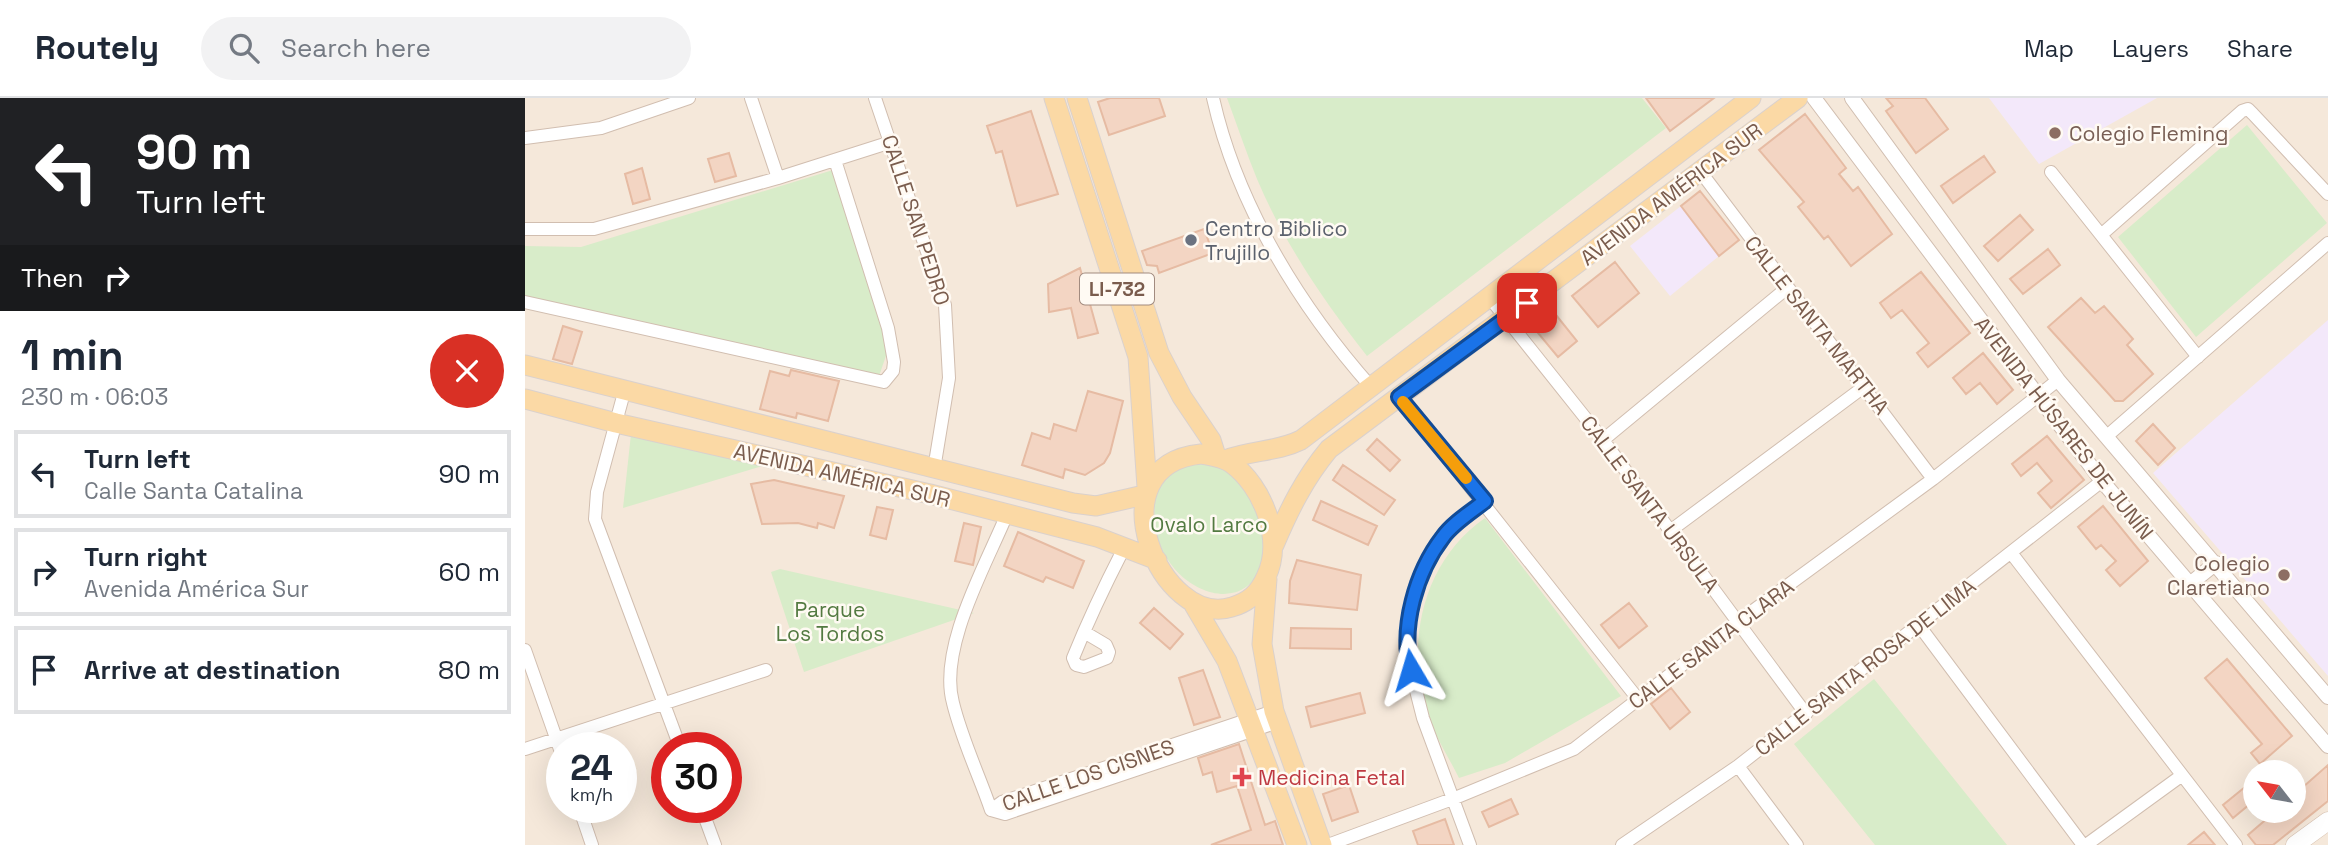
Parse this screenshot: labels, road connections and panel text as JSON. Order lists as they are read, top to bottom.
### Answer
{
  "streets": {
    "main road": ["AVENIDA AMÉRICA SUR", "LI-732"],
    "street": [
      "CALLE SAN PEDRO",
      "CALLE SANTA MARTHA",
      "AVENIDA HÚSARES DE JUNÍN",
      "CALLE SANTA URSULA",
      "CALLE SANTA CLARA",
      "CALLE SANTA ROSA DE LIMA",
      "CALLE LOS CISNES"
    ]
  },
  "crossings": [
    ["AVENIDA AMÉRICA SUR", "CALLE SAN PEDRO"],
    ["AVENIDA AMÉRICA SUR", "LI-732"],
    ["AVENIDA AMÉRICA SUR", "CALLE SANTA MARTHA"],
    ["AVENIDA AMÉRICA SUR", "CALLE SANTA URSULA"],
    ["AVENIDA AMÉRICA SUR", "CALLE LOS CISNES"],
    ["CALLE SANTA MARTHA", "CALLE SANTA CLARA"],
    ["AVENIDA HÚSARES DE JUNÍN", "CALLE SANTA CLARA"],
    ["AVENIDA HÚSARES DE JUNÍN", "CALLE SANTA ROSA DE LIMA"],
    ["CALLE SANTA URSULA", "CALLE SANTA CLARA"],
    ["CALLE SANTA URSULA", "CALLE SANTA ROSA DE LIMA"]
  ],
  "parks": ["Ovalo Larco", "Parque Los Tordos"],
  "places": {
    "other": ["Colegio Fleming", "Centro Biblico Trujillo", "Colegio Claretiano"],
    "health": ["Medicina Fetal"]
  },
  "north": "top left",
  "page": {
    "header": "Routely",
    "search": "Search here",
    "nav": ["Map", "Layers", "Share"],
    "turn": ["90 m", "Turn left"],
    "then": "Then",
    "heading": ["1 min", "230 m · 06:03"],
    "list": [
      {
        "name": "Turn left",
        "note": "Calle Santa Catalina",
        "value": "90 m"
      },
      {
        "name": "Turn right",
        "note": "Avenida América Sur",
        "value": "60 m"
      },
      {
        "name": "Arrive at destination",
        "value": "80 m"
      }
    ],
    "speed": "24 km/h",
    "limit": "30"
  }
}
